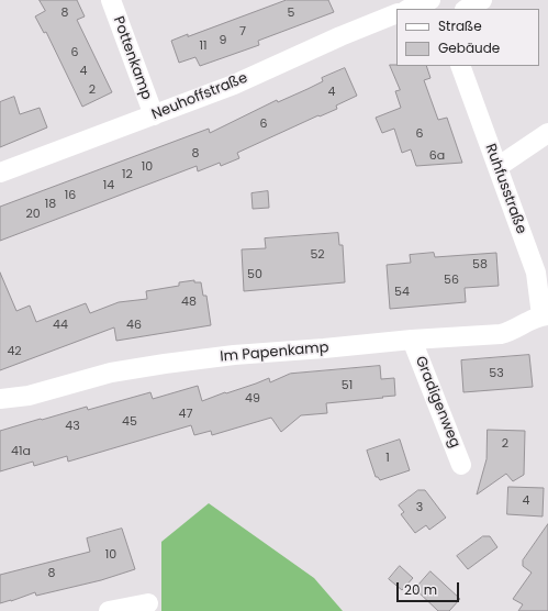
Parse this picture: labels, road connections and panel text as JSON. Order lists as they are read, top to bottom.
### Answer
{
  "streets": {
    "street": [
      "Pottenkamp",
      "Neuhoffstraße",
      "Ruhfusstraße",
      "Im Papenkamp",
      "Gradigenweg"
    ]
  },
  "crossings": [
    ["Pottenkamp", "Neuhoffstraße"],
    ["Ruhfusstraße", "Im Papenkamp"],
    ["Im Papenkamp", "Gradigenweg"]
  ],
  "house_numbers": [
    "8",
    "5",
    "7",
    "9",
    "11",
    "6",
    "4",
    "2",
    "4",
    "6",
    "6",
    "8",
    "6a",
    "10",
    "12",
    "14",
    "16",
    "18",
    "20",
    "52",
    "58",
    "50",
    "56",
    "54",
    "48",
    "44",
    "46",
    "42",
    "53",
    "51",
    "49",
    "47",
    "45",
    "43",
    "2",
    "41a",
    "1",
    "4",
    "3",
    "10",
    "8"
  ],
  "legend": ["Straße", "Gebäude"],
  "scale_bar": "20 m"
}
